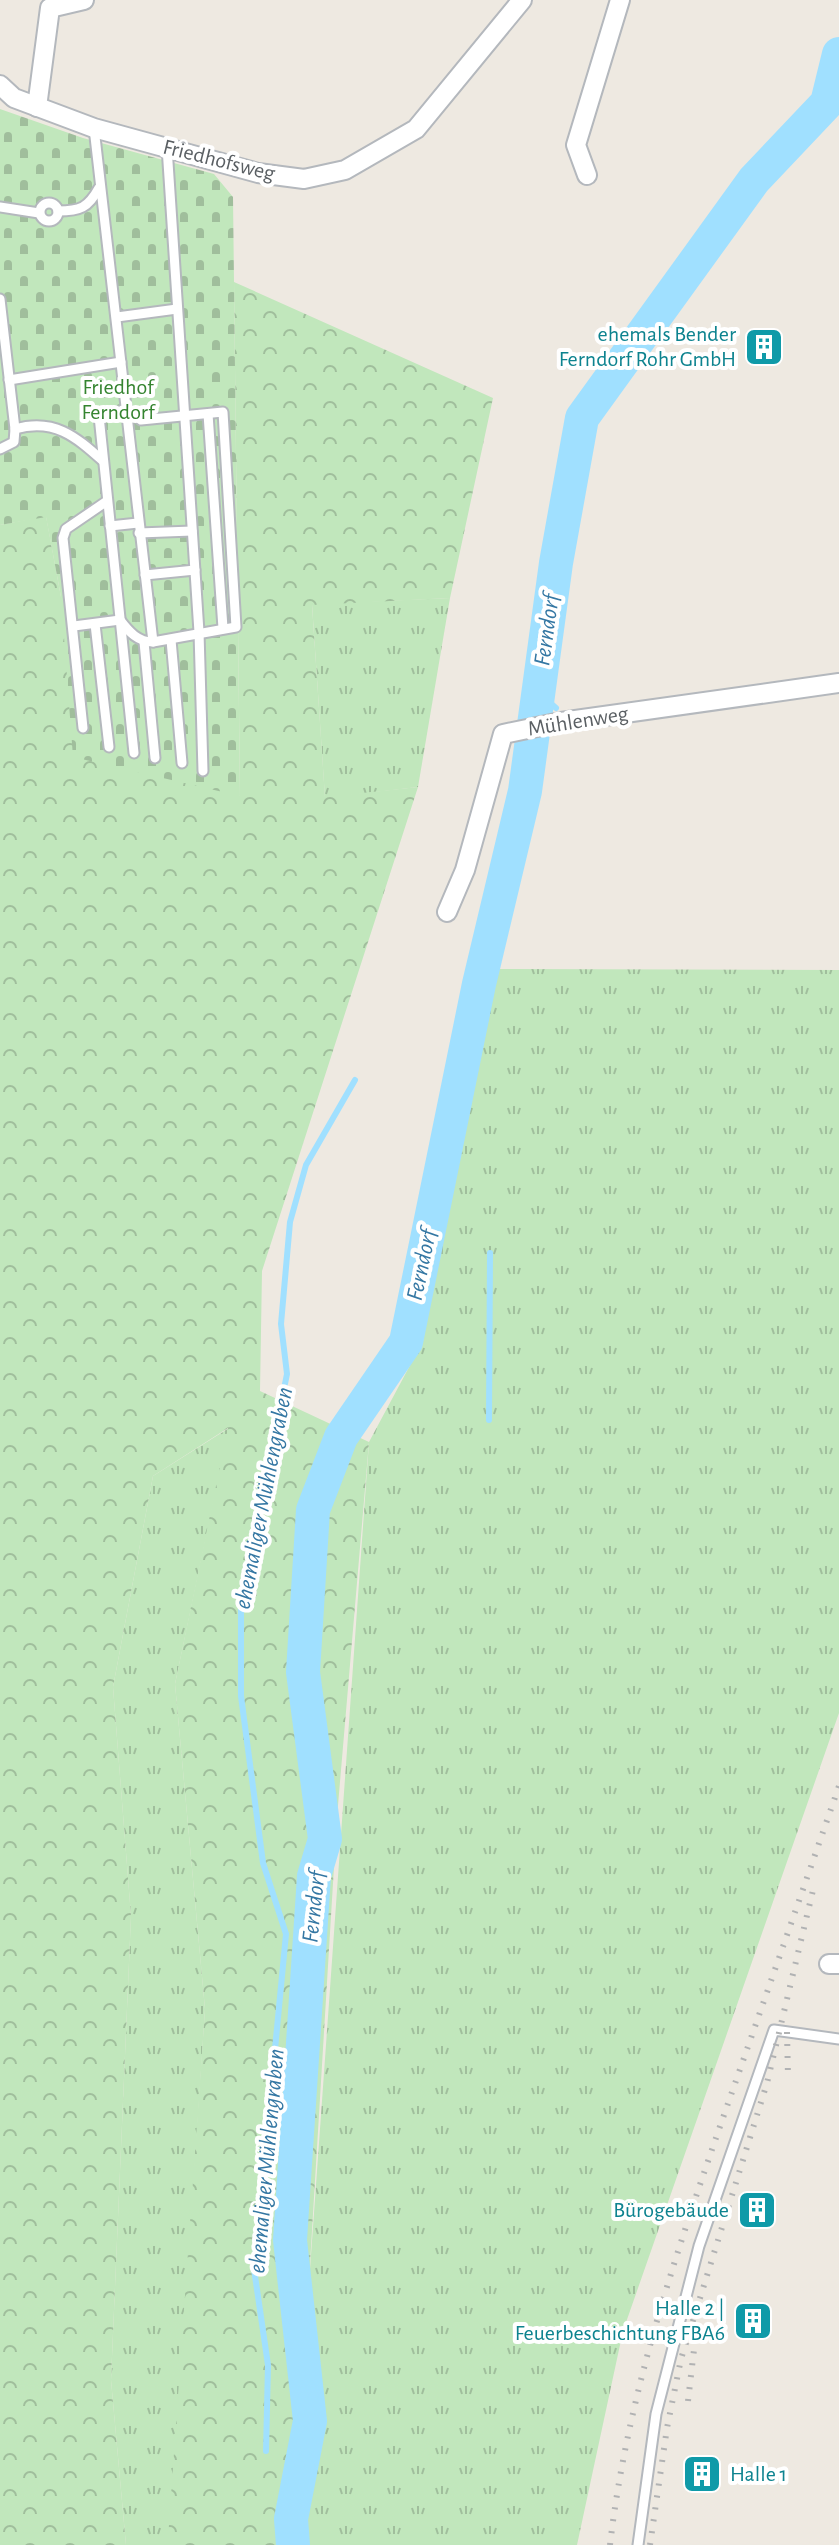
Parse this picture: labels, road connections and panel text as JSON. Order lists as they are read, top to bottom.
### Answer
{
  "streets": {
    "street": ["Friedhofsweg", "Mühlenweg"]
  },
  "water": ["Ferndorf", "ehemaliger Mühlengraben"],
  "parks": ["Friedhof Ferndorf"],
  "places": {
    "building": [
      "ehemals Bender Ferndorf Rohr GmbH",
      "Bürogebäude",
      "Halle 2 | Feuerbeschichtung FBA6",
      "Halle 1"
    ]
  }
}
